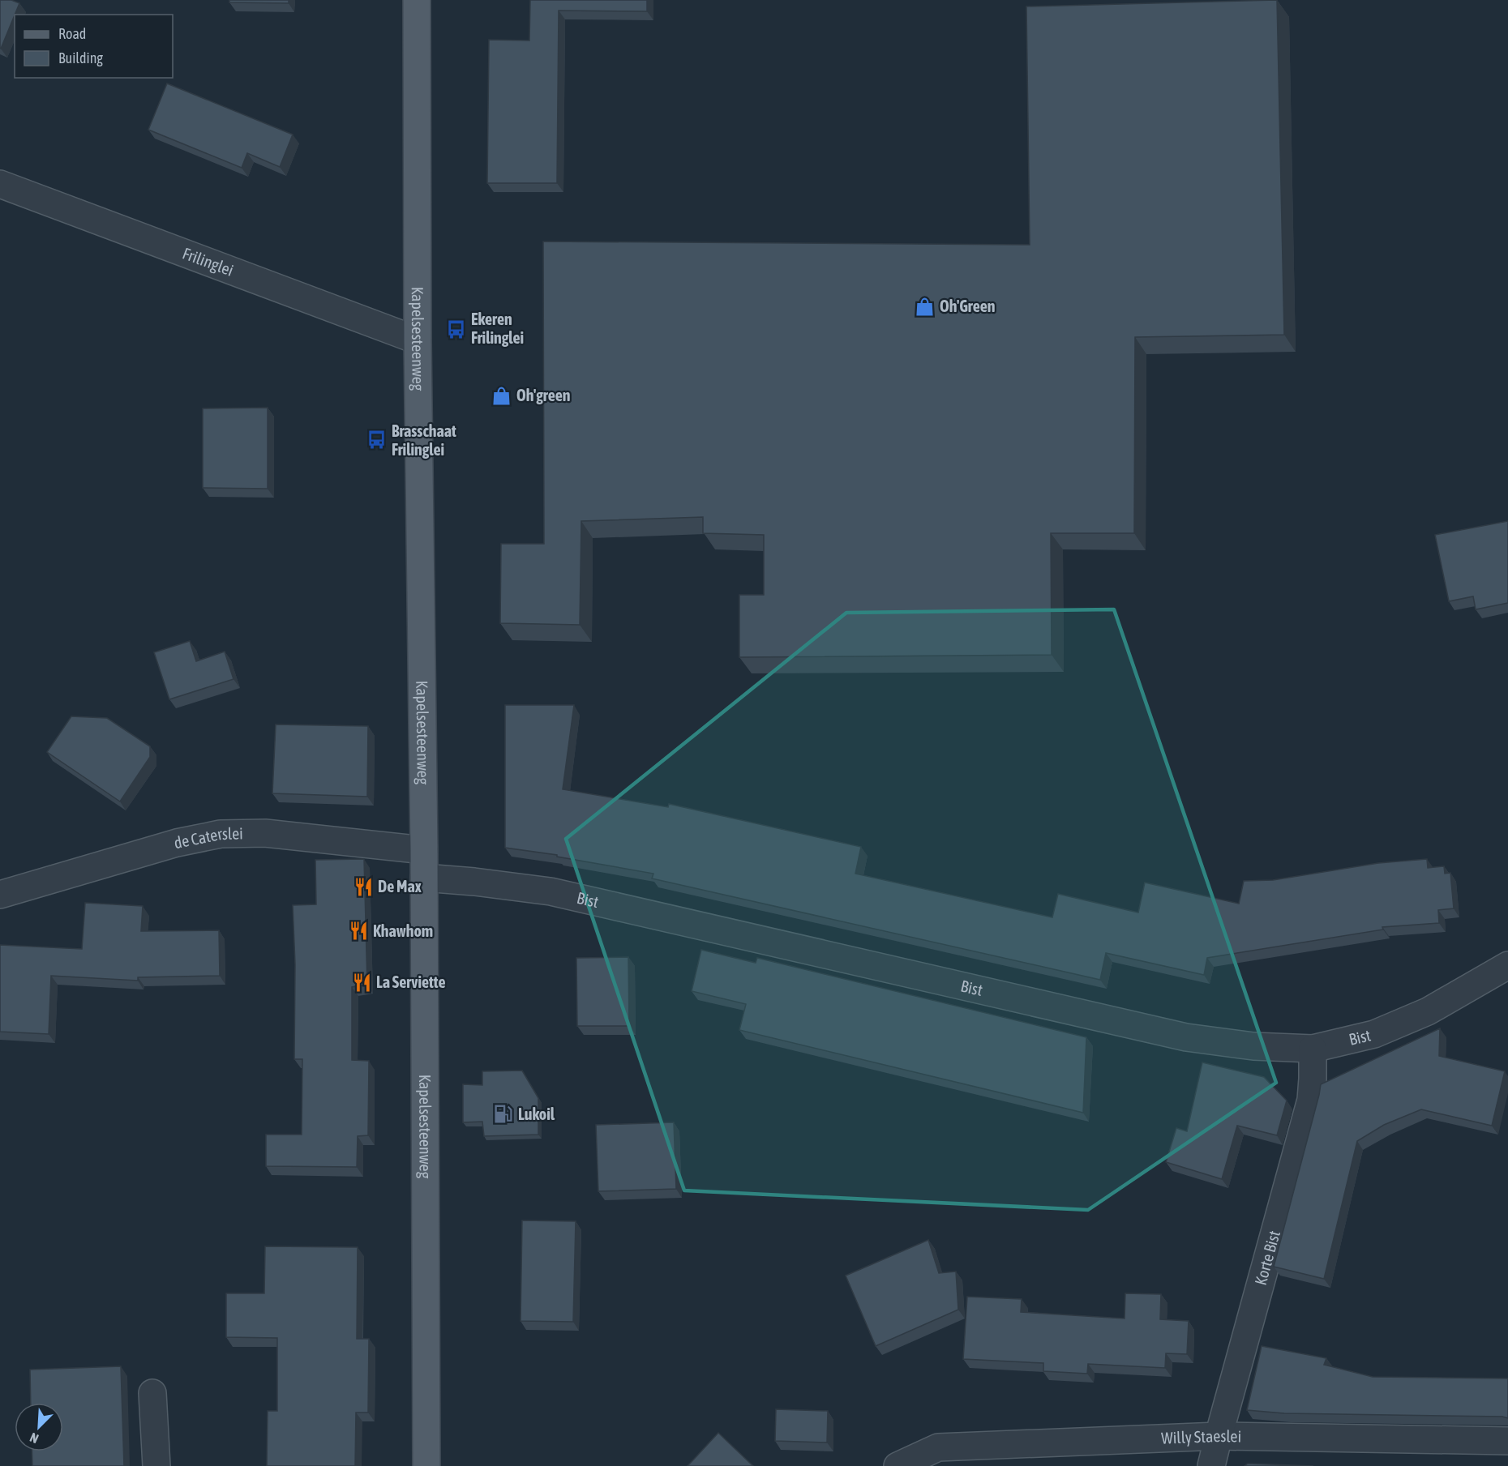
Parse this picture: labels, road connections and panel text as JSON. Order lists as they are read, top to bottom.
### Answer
{
  "streets": {
    "main road": ["Kapelsesteenweg"],
    "street": [
      "Frilinglei",
      "de Caterslei",
      "Bist",
      "Korte Bist",
      "Willy Staeslei"
    ]
  },
  "crossings": [
    ["Frilinglei", "Kapelsesteenweg"],
    ["Kapelsesteenweg", "de Caterslei"],
    ["Kapelsesteenweg", "Bist"],
    ["Bist", "Korte Bist"],
    ["Korte Bist", "Willy Staeslei"]
  ],
  "places": {
    "shop": ["Oh'Green", "Oh'green"],
    "bus stop": ["Ekeren Frilinglei", "Brasschaat Frilinglei"],
    "restaurant": ["De Max", "Khawhom", "La Serviette"],
    "fuel station": ["Lukoil"]
  },
  "legend": ["Road", "Building"],
  "north": "bottom left"
}
